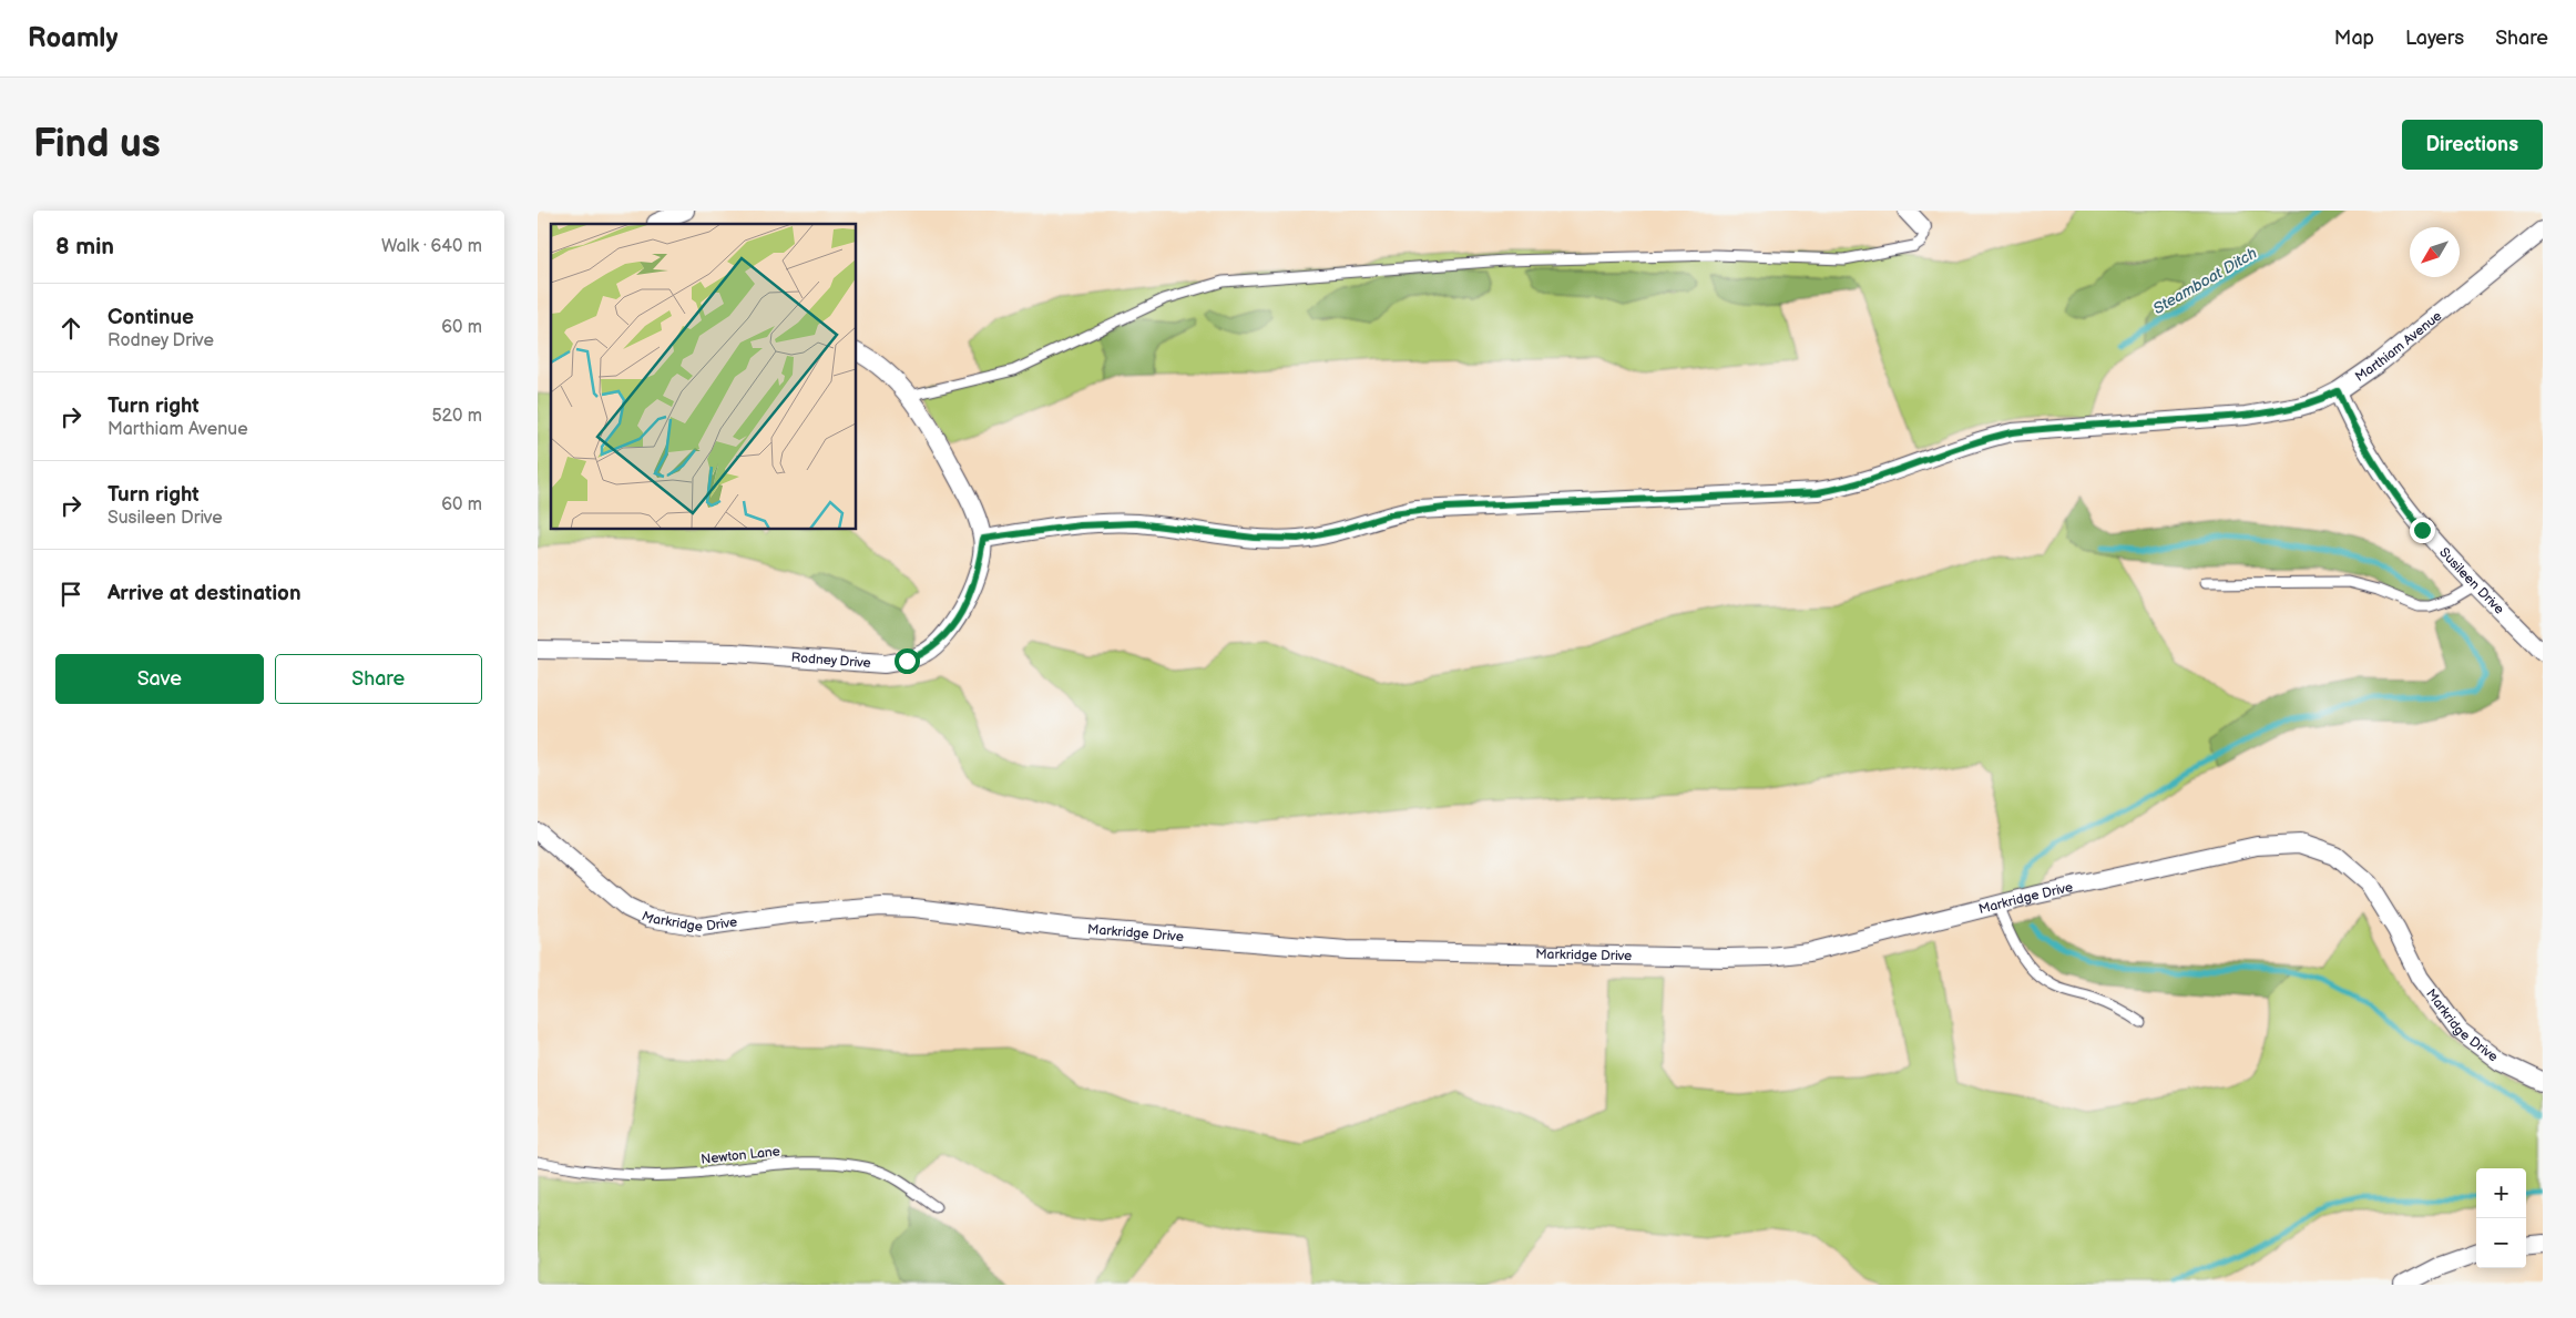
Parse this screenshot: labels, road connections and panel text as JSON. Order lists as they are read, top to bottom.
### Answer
{
  "streets": {
    "street": [
      "Marthiam Avenue",
      "Susileen Drive",
      "Rodney Drive",
      "Markridge Drive"
    ],
    "lane": ["Newton Lane"]
  },
  "crossings": [
    ["Marthiam Avenue", "Susileen Drive"],
    ["Marthiam Avenue", "Rodney Drive"]
  ],
  "water": ["Steamboat Ditch"],
  "north": "bottom left",
  "page": {
    "header": "Roamly",
    "nav": ["Map", "Layers", "Share"],
    "buttons": [
      "Directions",
      ["Save", "Share"]
    ],
    "title": "Find us",
    "heading": ["8 min", "Walk · 640 m"],
    "list": [
      ["Continue", "Rodney Drive", "60 m"],
      ["Turn right", "Marthiam Avenue", "520 m"],
      ["Turn right", "Susileen Drive", "60 m"],
      "Arrive at destination"
    ],
    "map_buttons": ["+", "−"]
  }
}
